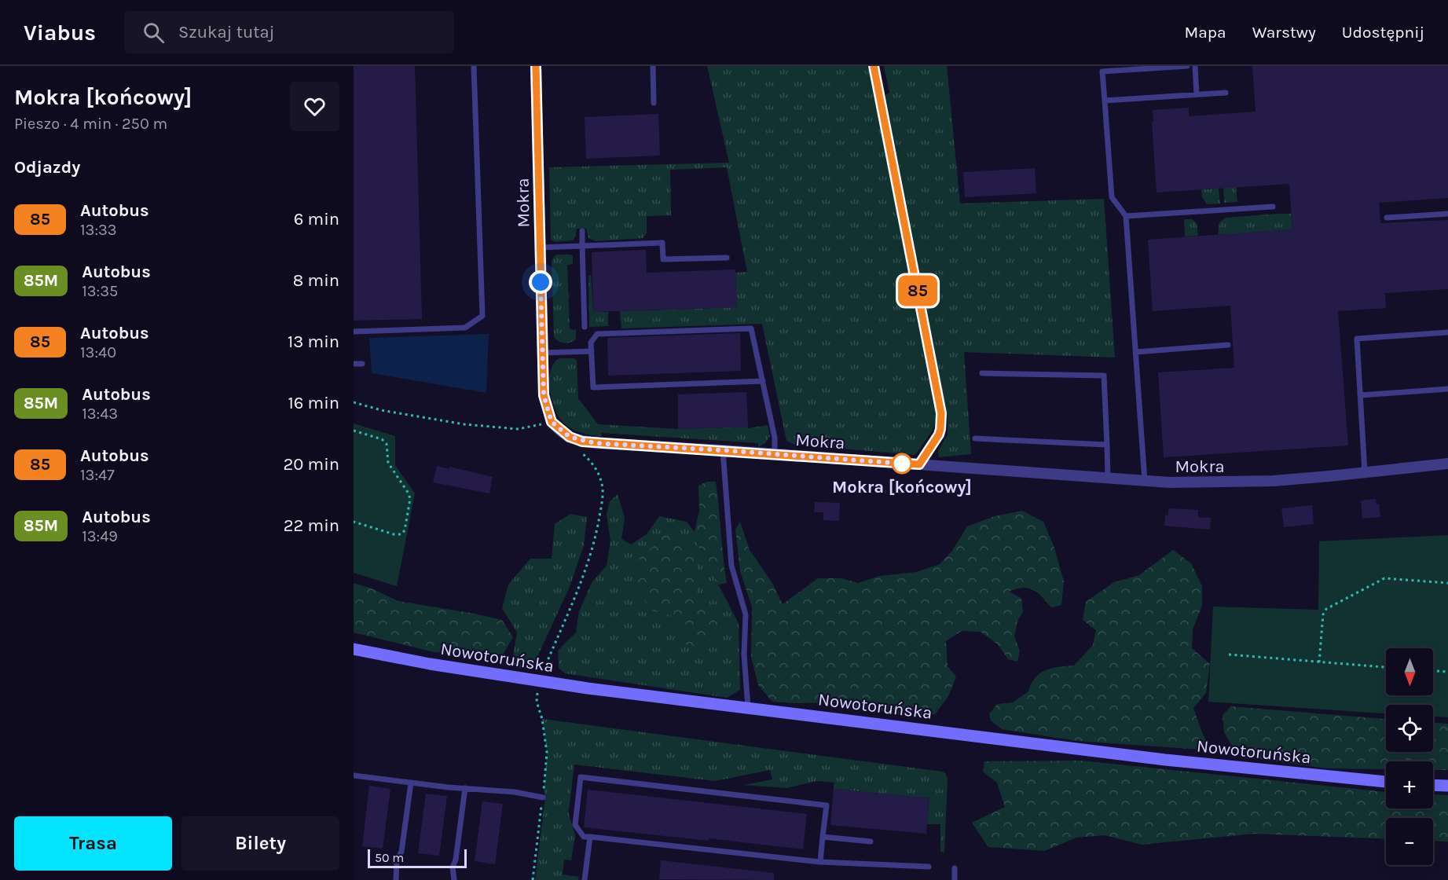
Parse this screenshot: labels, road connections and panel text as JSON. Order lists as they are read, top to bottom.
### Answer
{
  "streets": {
    "main road": ["Nowotoruńska"],
    "street": ["Mokra"]
  },
  "places": ["Mokra [końcowy]"],
  "lines": ["bus line 85"],
  "scale_bar": "50 m",
  "north": "bottom",
  "page": {
    "header": "Viabus",
    "search": "Szukaj tutaj",
    "nav": ["Mapa", "Warstwy", "Udostępnij"],
    "heading": [
      ["Mokra [końcowy]", "Pieszo · 4 min · 250 m"],
      "Odjazdy"
    ],
    "on_map": "85",
    "list": [
      {
        "mark": "85",
        "name": "Autobus",
        "note": "13:33",
        "value": "6 min"
      },
      {
        "mark": "85M",
        "name": "Autobus",
        "note": "13:35",
        "value": "8 min"
      },
      {
        "mark": "85",
        "name": "Autobus",
        "note": "13:40",
        "value": "13 min"
      },
      {
        "mark": "85M",
        "name": "Autobus",
        "note": "13:43",
        "value": "16 min"
      },
      {
        "mark": "85",
        "name": "Autobus",
        "note": "13:47",
        "value": "20 min"
      },
      {
        "mark": "85M",
        "name": "Autobus",
        "note": "13:49",
        "value": "22 min"
      }
    ],
    "map_buttons": ["+", "−"],
    "buttons": ["Trasa", "Bilety"],
    "scale": "50 m"
  }
}
